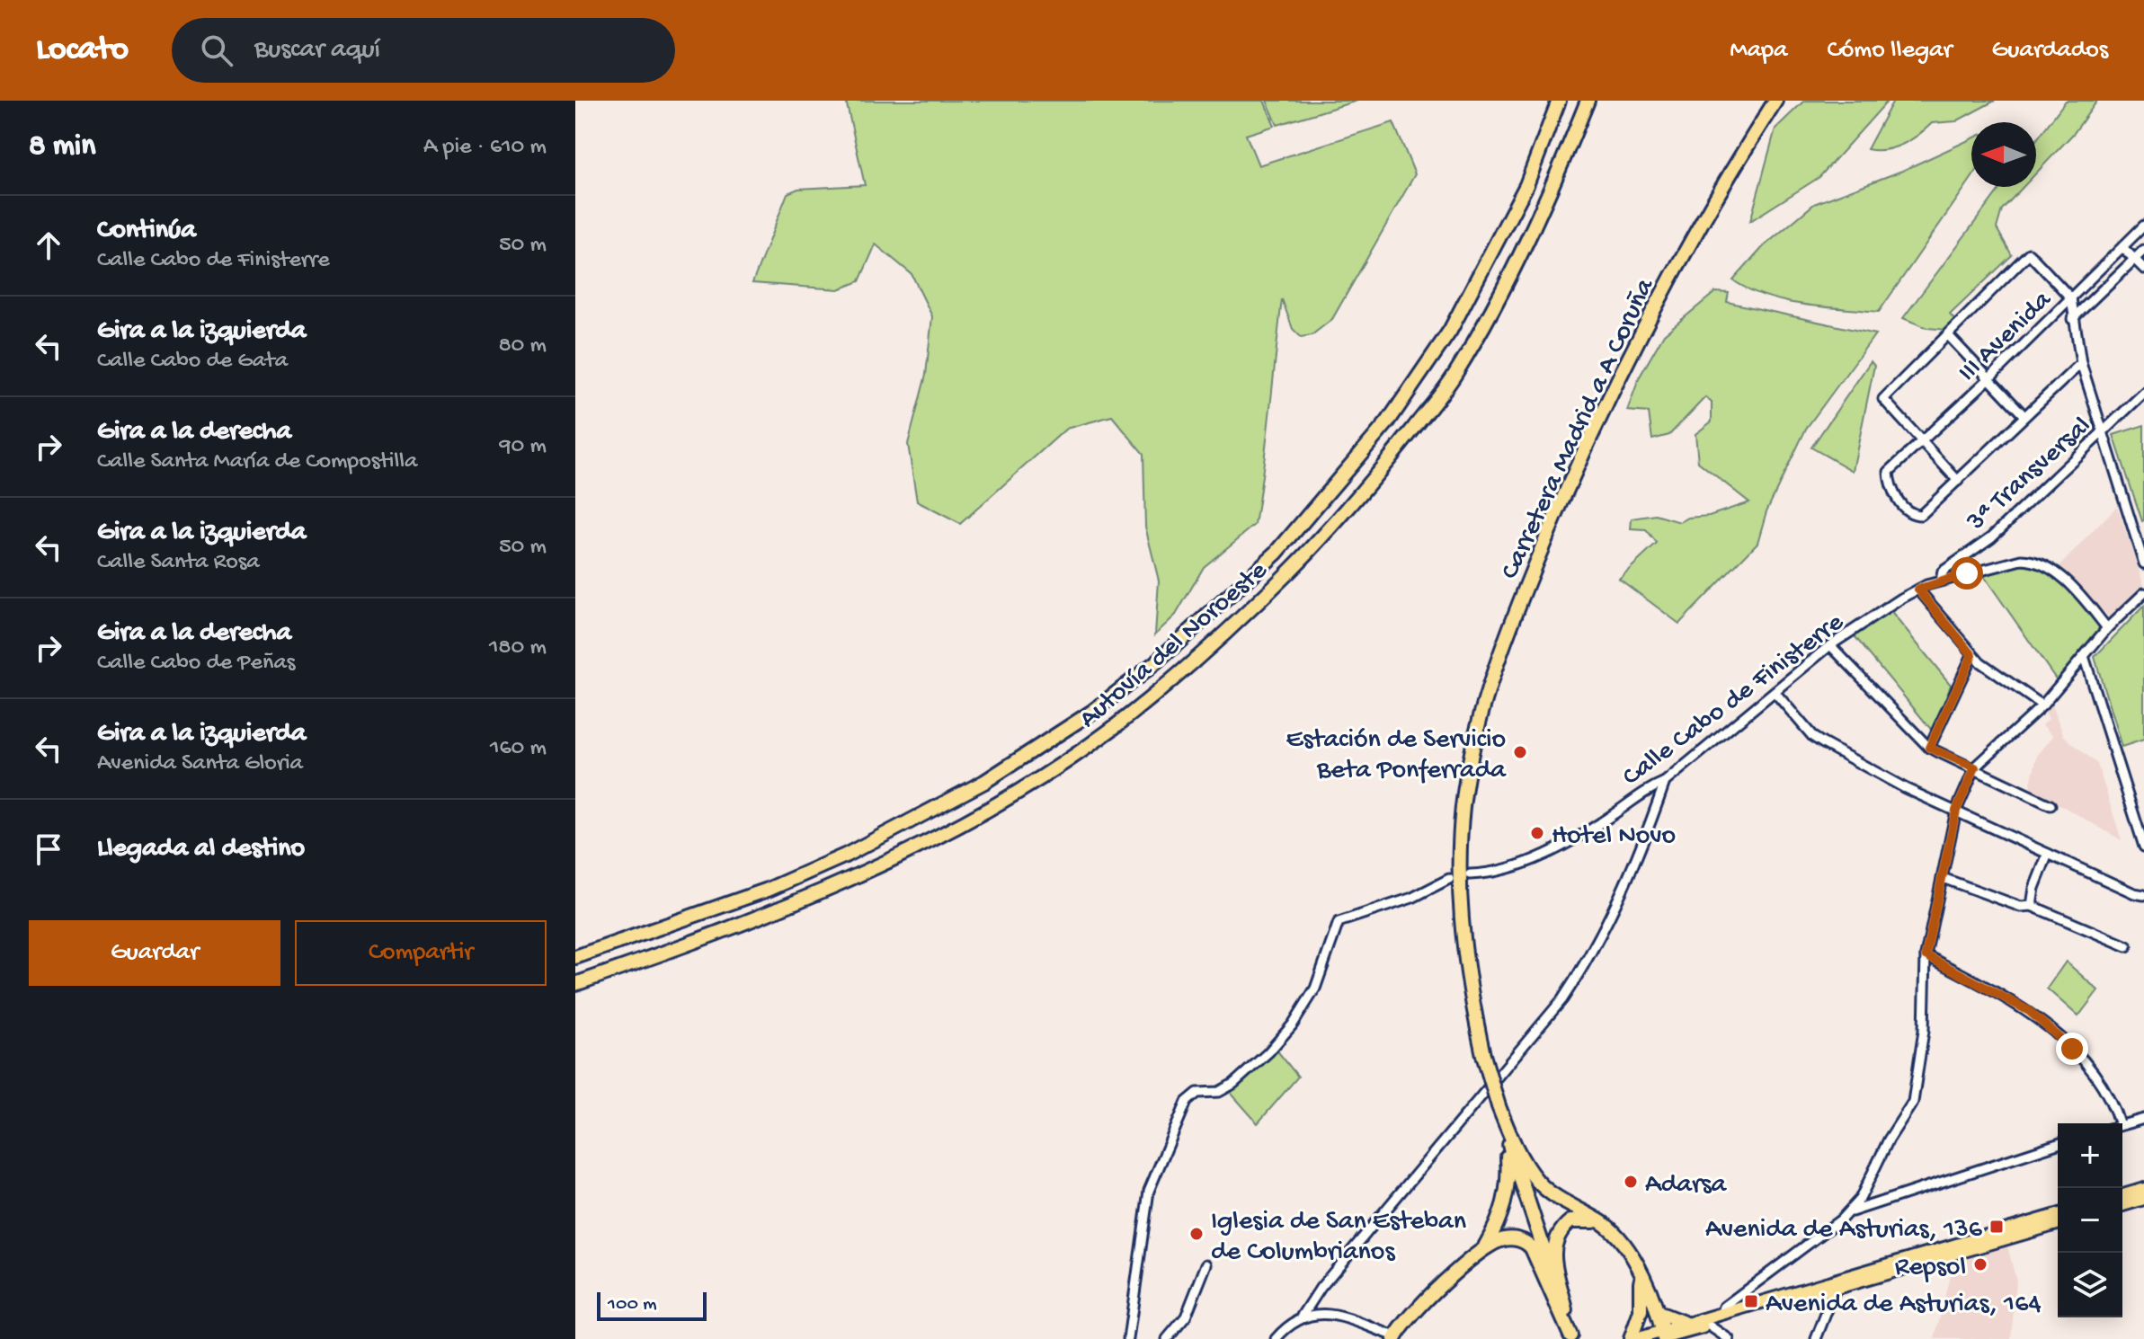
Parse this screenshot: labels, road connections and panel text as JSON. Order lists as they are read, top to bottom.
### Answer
{
  "streets": {
    "highway": ["Carretera Madrid a A Coruña", "Autovía del Noroeste"],
    "street": ["III Avenida", "3ª Transversal", "Calle Cabo de Finisterre"]
  },
  "crossings": [
    ["3ª Transversal", "Calle Cabo de Finisterre"]
  ],
  "places": {
    "other": [
      "Estación de Servicio Beta Ponferrada",
      "Hotel Novo",
      "Adarsa",
      "Iglesia de San Esteban de Columbrianos",
      "Repsol"
    ],
    "transit": ["Avenida de Asturias, 136", "Avenida de Asturias, 164"]
  },
  "scale_bar": "100 m",
  "north": "left",
  "page": {
    "header": "Locato",
    "search": "Buscar aquí",
    "nav": ["Mapa", "Cómo llegar", "Guardados"],
    "heading": ["8 min", "A pie · 610 m"],
    "list": [
      ["Continúa", "Calle Cabo de Finisterre", "50 m"],
      ["Gira a la izquierda", "Calle Cabo de Gata", "80 m"],
      ["Gira a la derecha", "Calle Santa María de Compostilla", "90 m"],
      ["Gira a la izquierda", "Calle Santa Rosa", "50 m"],
      ["Gira a la derecha", "Calle Cabo de Peñas", "180 m"],
      ["Gira a la izquierda", "Avenida Santa Gloria", "160 m"],
      "Llegada al destino"
    ],
    "buttons": ["Guardar", "Compartir"],
    "map_buttons": ["+", "−"],
    "scale": "100 m"
  }
}
